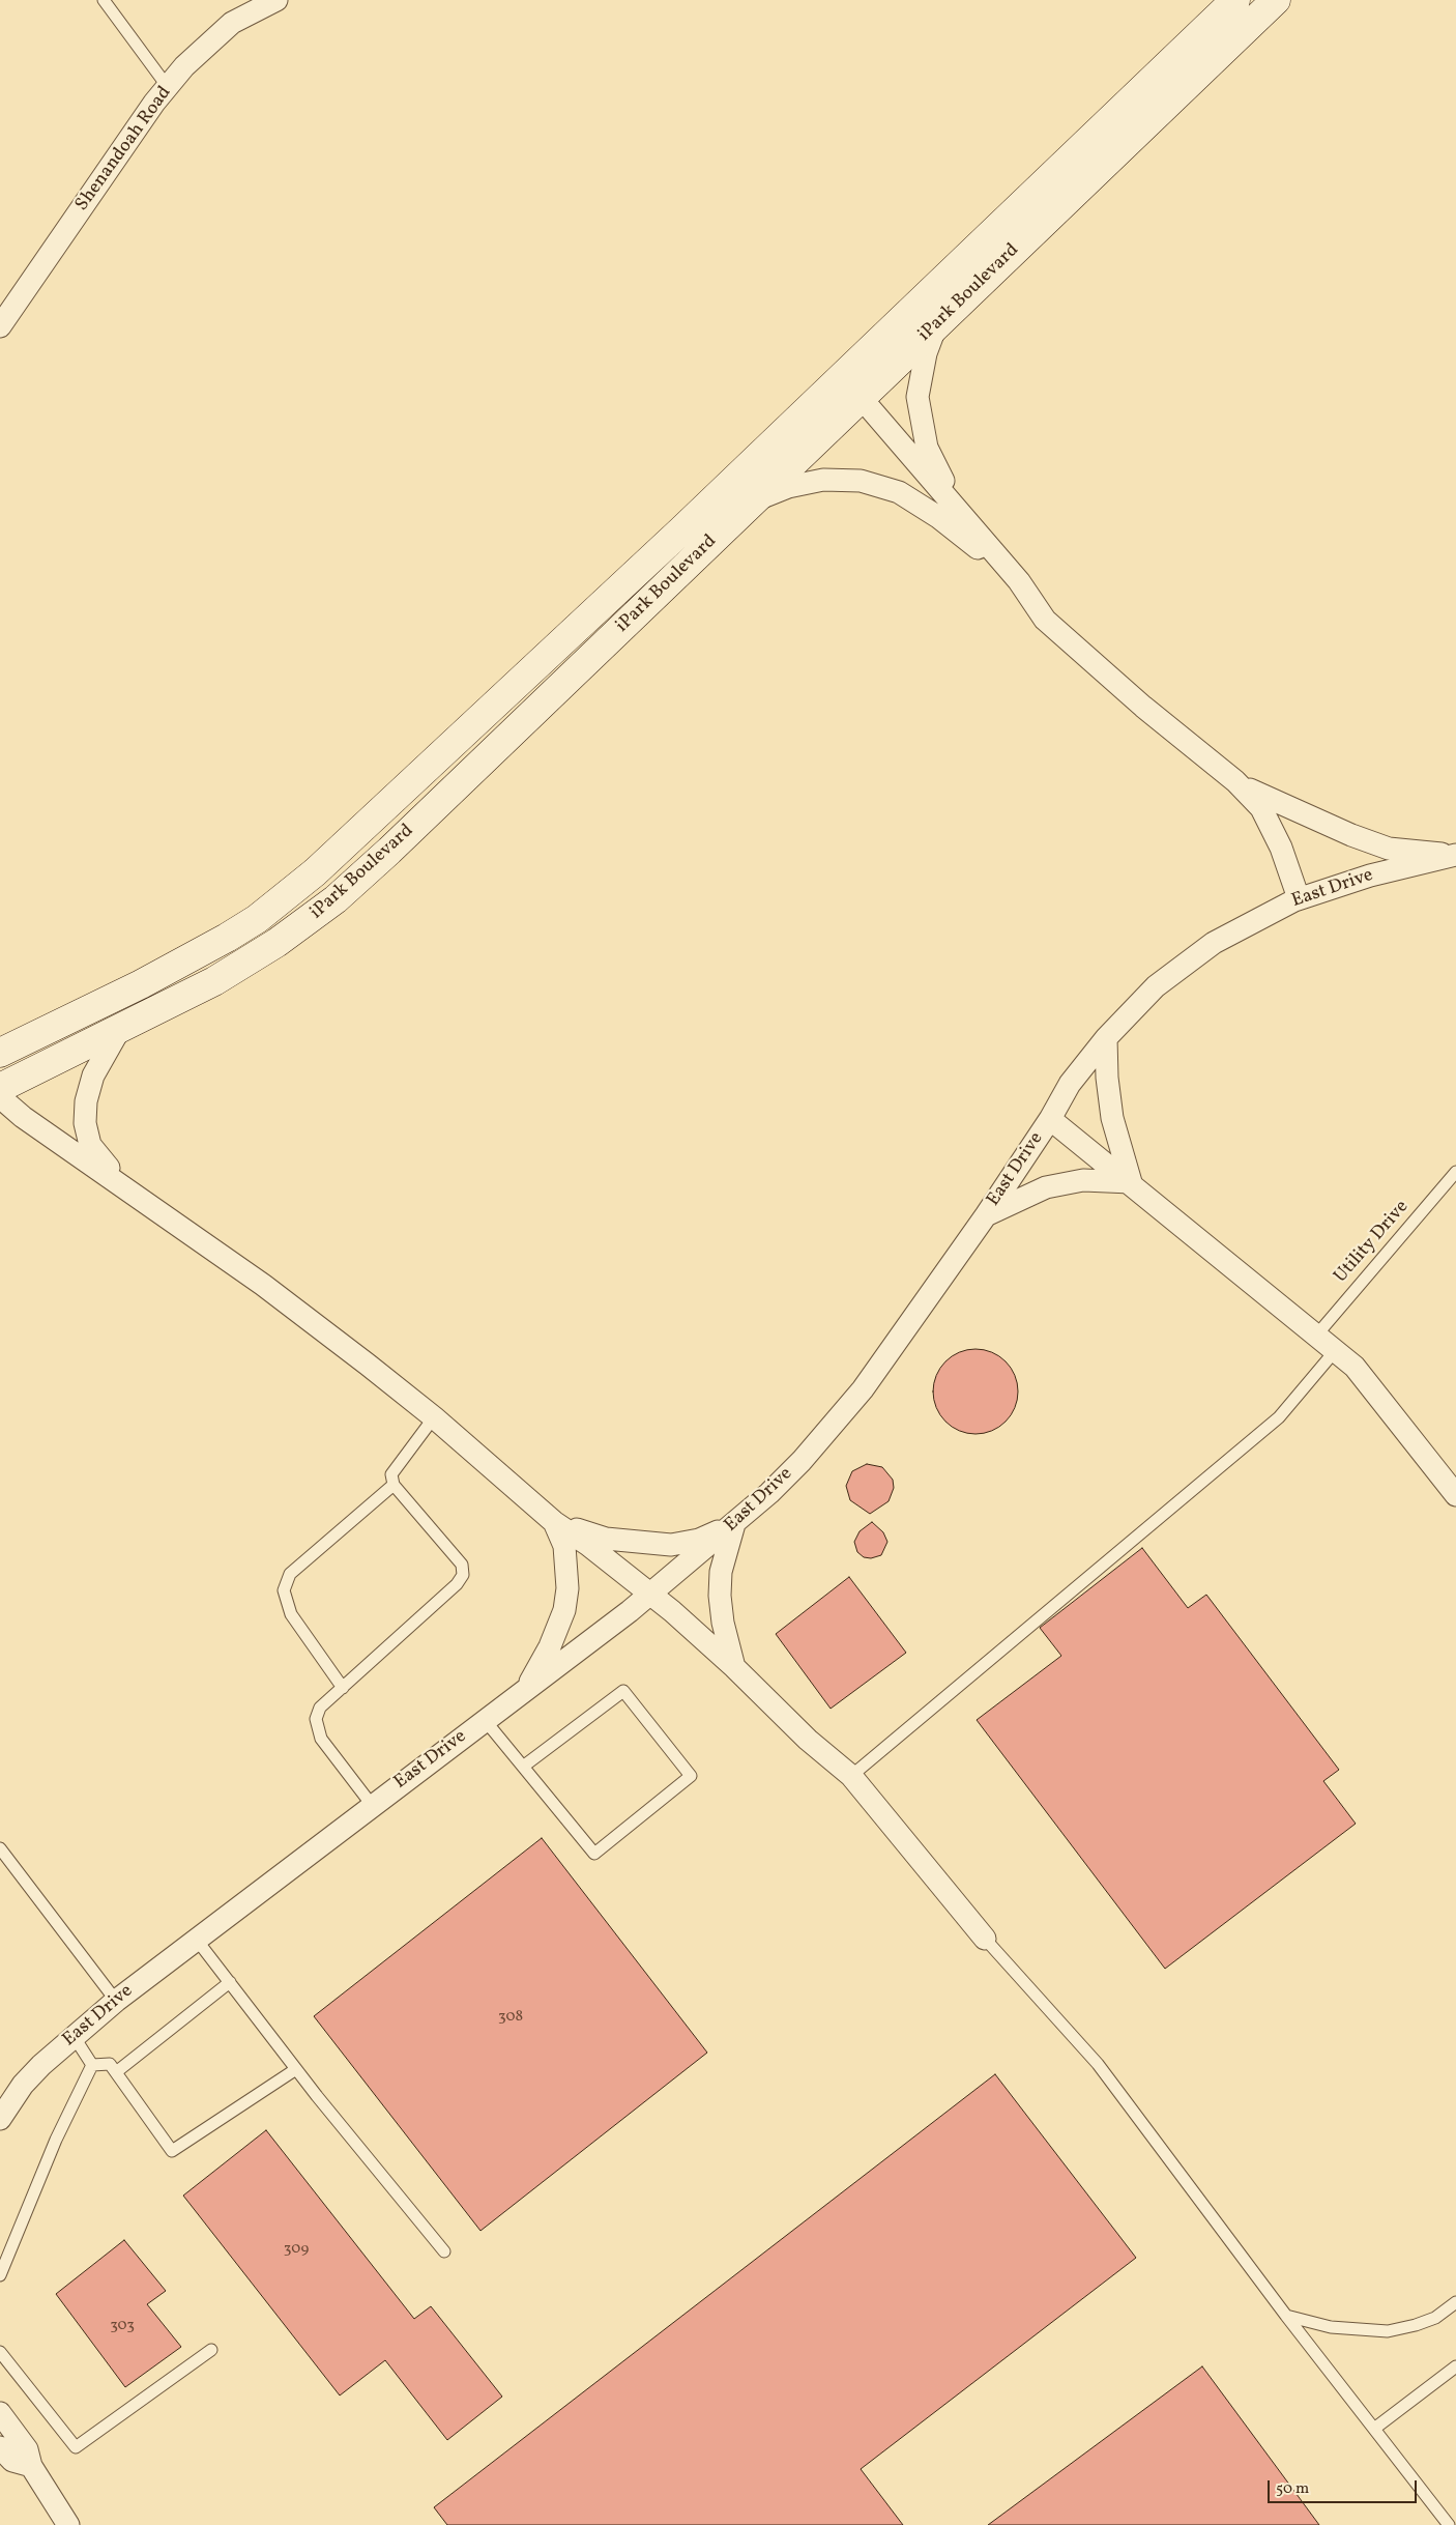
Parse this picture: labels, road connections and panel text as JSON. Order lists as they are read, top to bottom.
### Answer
{
  "streets": {
    "main road": ["iPark Boulevard"],
    "street": ["Shenandoah Road", "East Drive"],
    "lane": ["Utility Drive"]
  },
  "house_numbers": ["308", "309", "303"],
  "scale_bar": "50 m"
}
